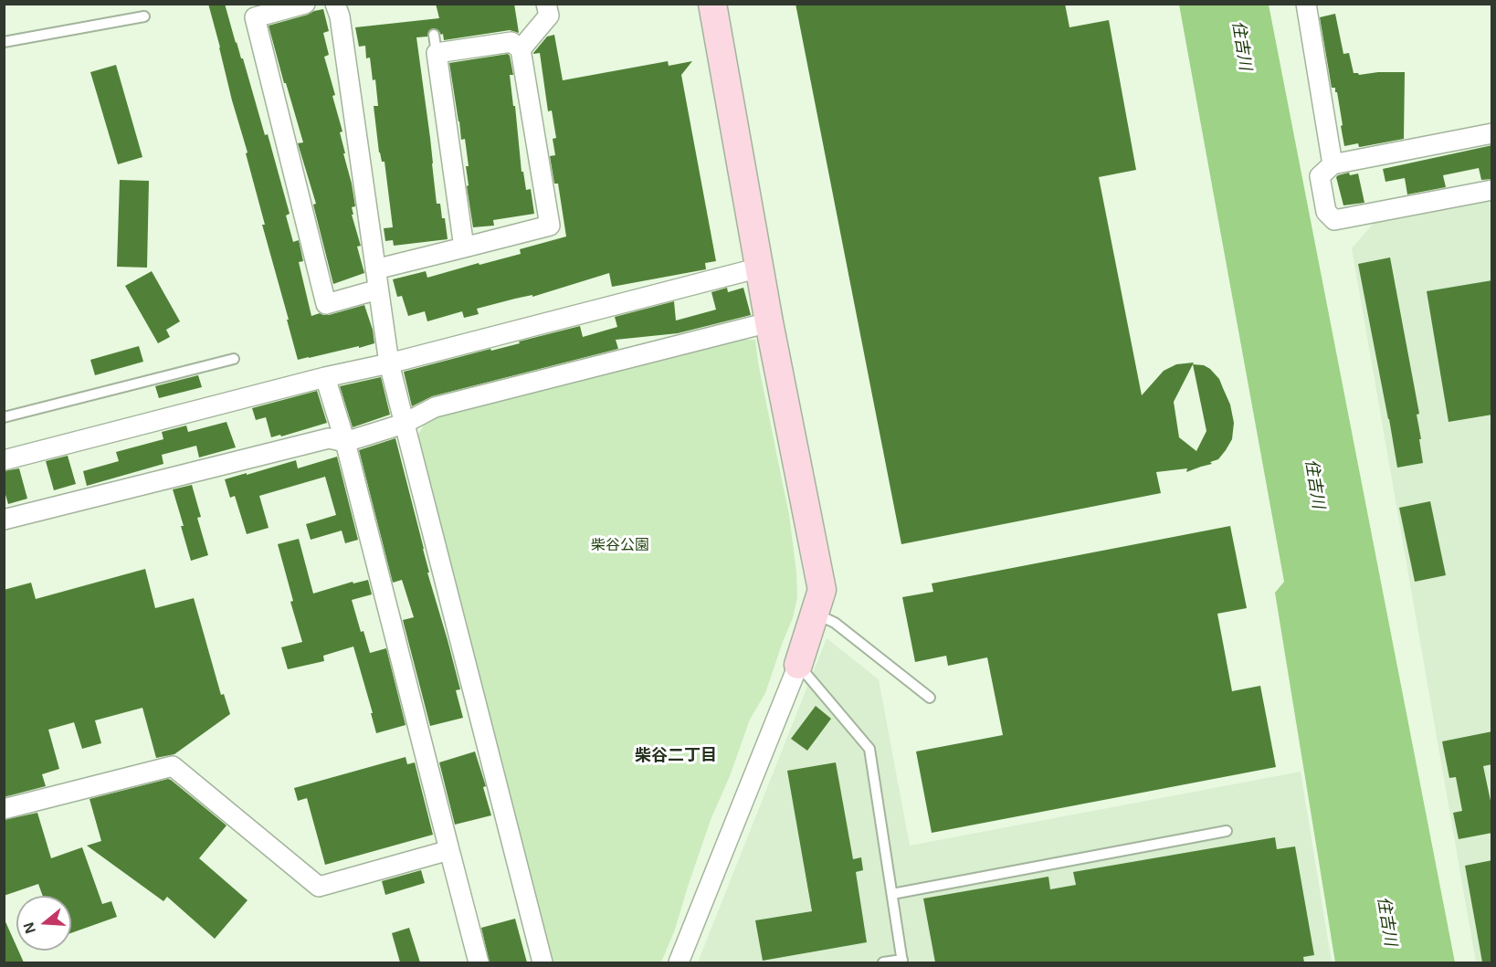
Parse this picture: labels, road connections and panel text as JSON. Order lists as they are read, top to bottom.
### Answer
{
  "districts": ["柴谷二丁目"],
  "water": ["住吉川"],
  "parks": ["柴谷公園"],
  "north": "left"
}
